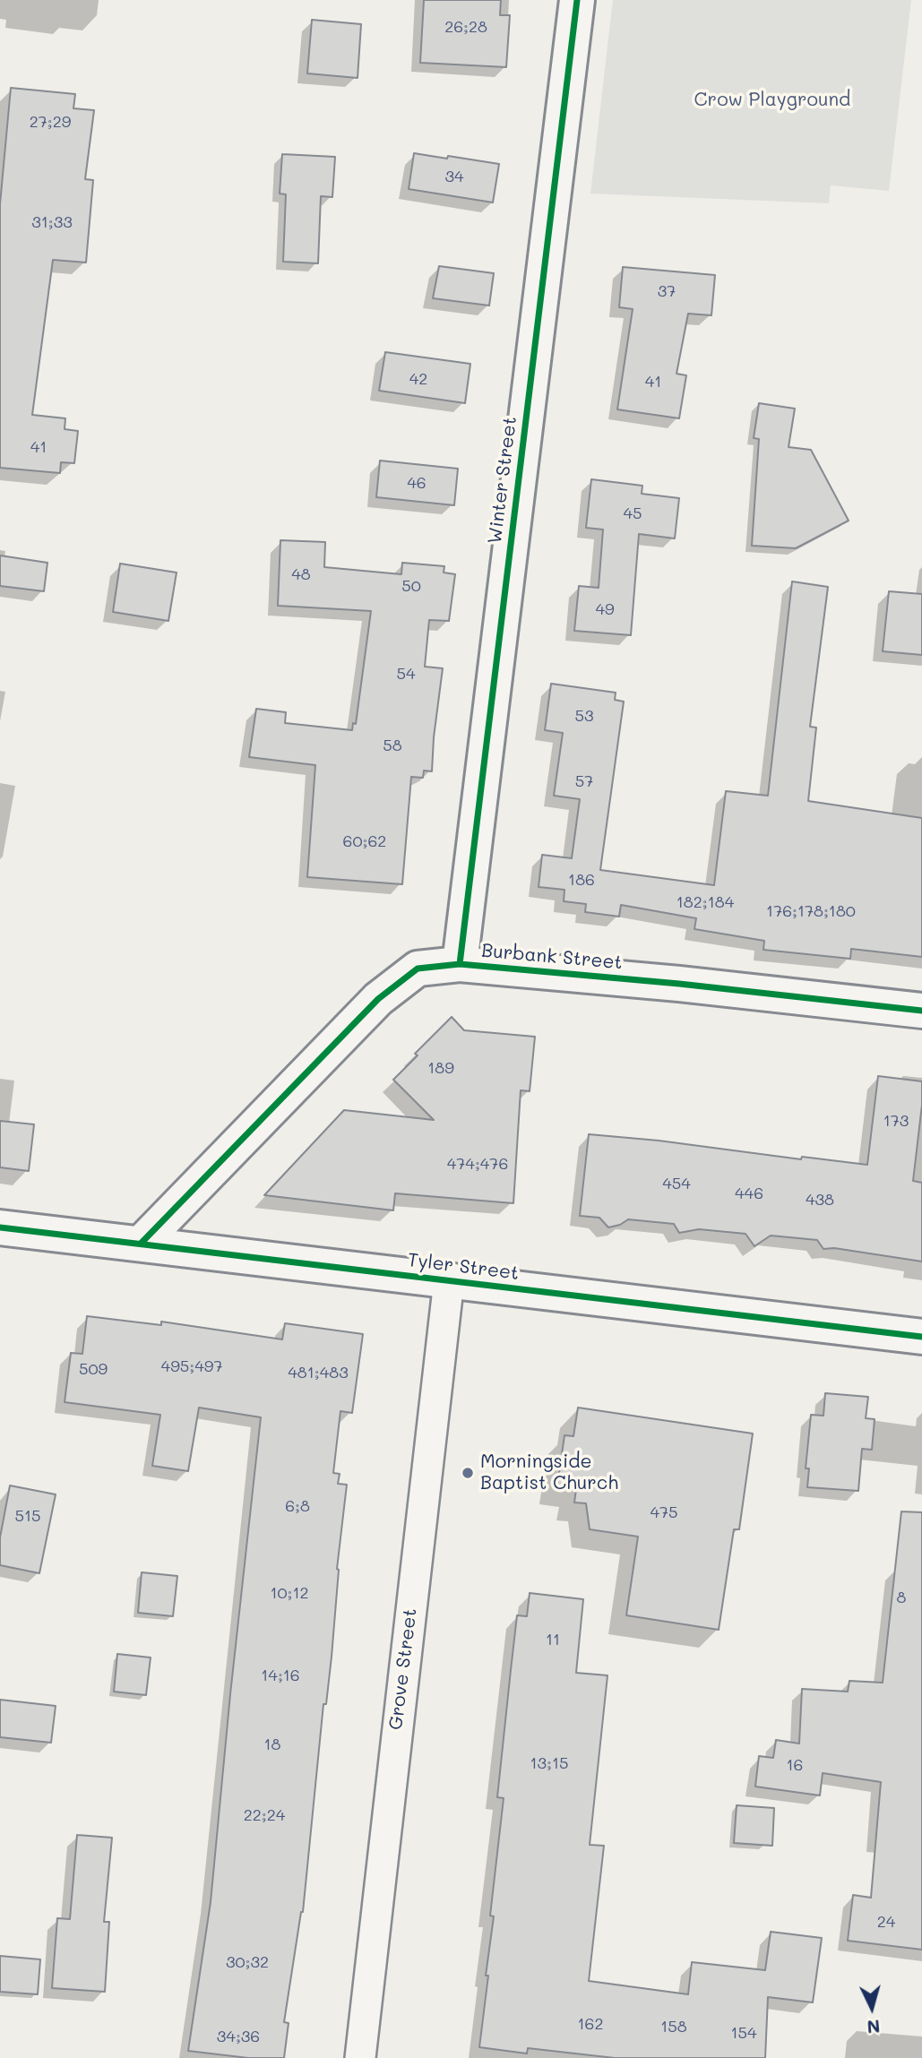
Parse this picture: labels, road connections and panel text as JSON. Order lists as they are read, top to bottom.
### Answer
{
  "streets": {
    "street": [
      "Winter Street",
      "Burbank Street",
      "Tyler Street",
      "Grove Street"
    ]
  },
  "crossings": [
    ["Winter Street", "Burbank Street"],
    ["Burbank Street", "Tyler Street"],
    ["Tyler Street", "Grove Street"]
  ],
  "parks": ["Crow Playground"],
  "places": ["Morningside Baptist Church"],
  "house_numbers": [
    "26;28",
    "27;29",
    "34",
    "31;33",
    "37",
    "42",
    "41",
    "41",
    "46",
    "45",
    "48",
    "50",
    "49",
    "54",
    "53",
    "58",
    "57",
    "60;62",
    "186",
    "182;184",
    "176;178;180",
    "189",
    "173",
    "474;476",
    "454",
    "446",
    "438",
    "495;497",
    "509",
    "481;483",
    "6;8",
    "475",
    "515",
    "10;12",
    "8",
    "11",
    "14;16",
    "18",
    "13;15",
    "16",
    "22;24",
    "24",
    "30;32",
    "162",
    "158",
    "154",
    "34;36"
  ],
  "north": "bottom"
}
